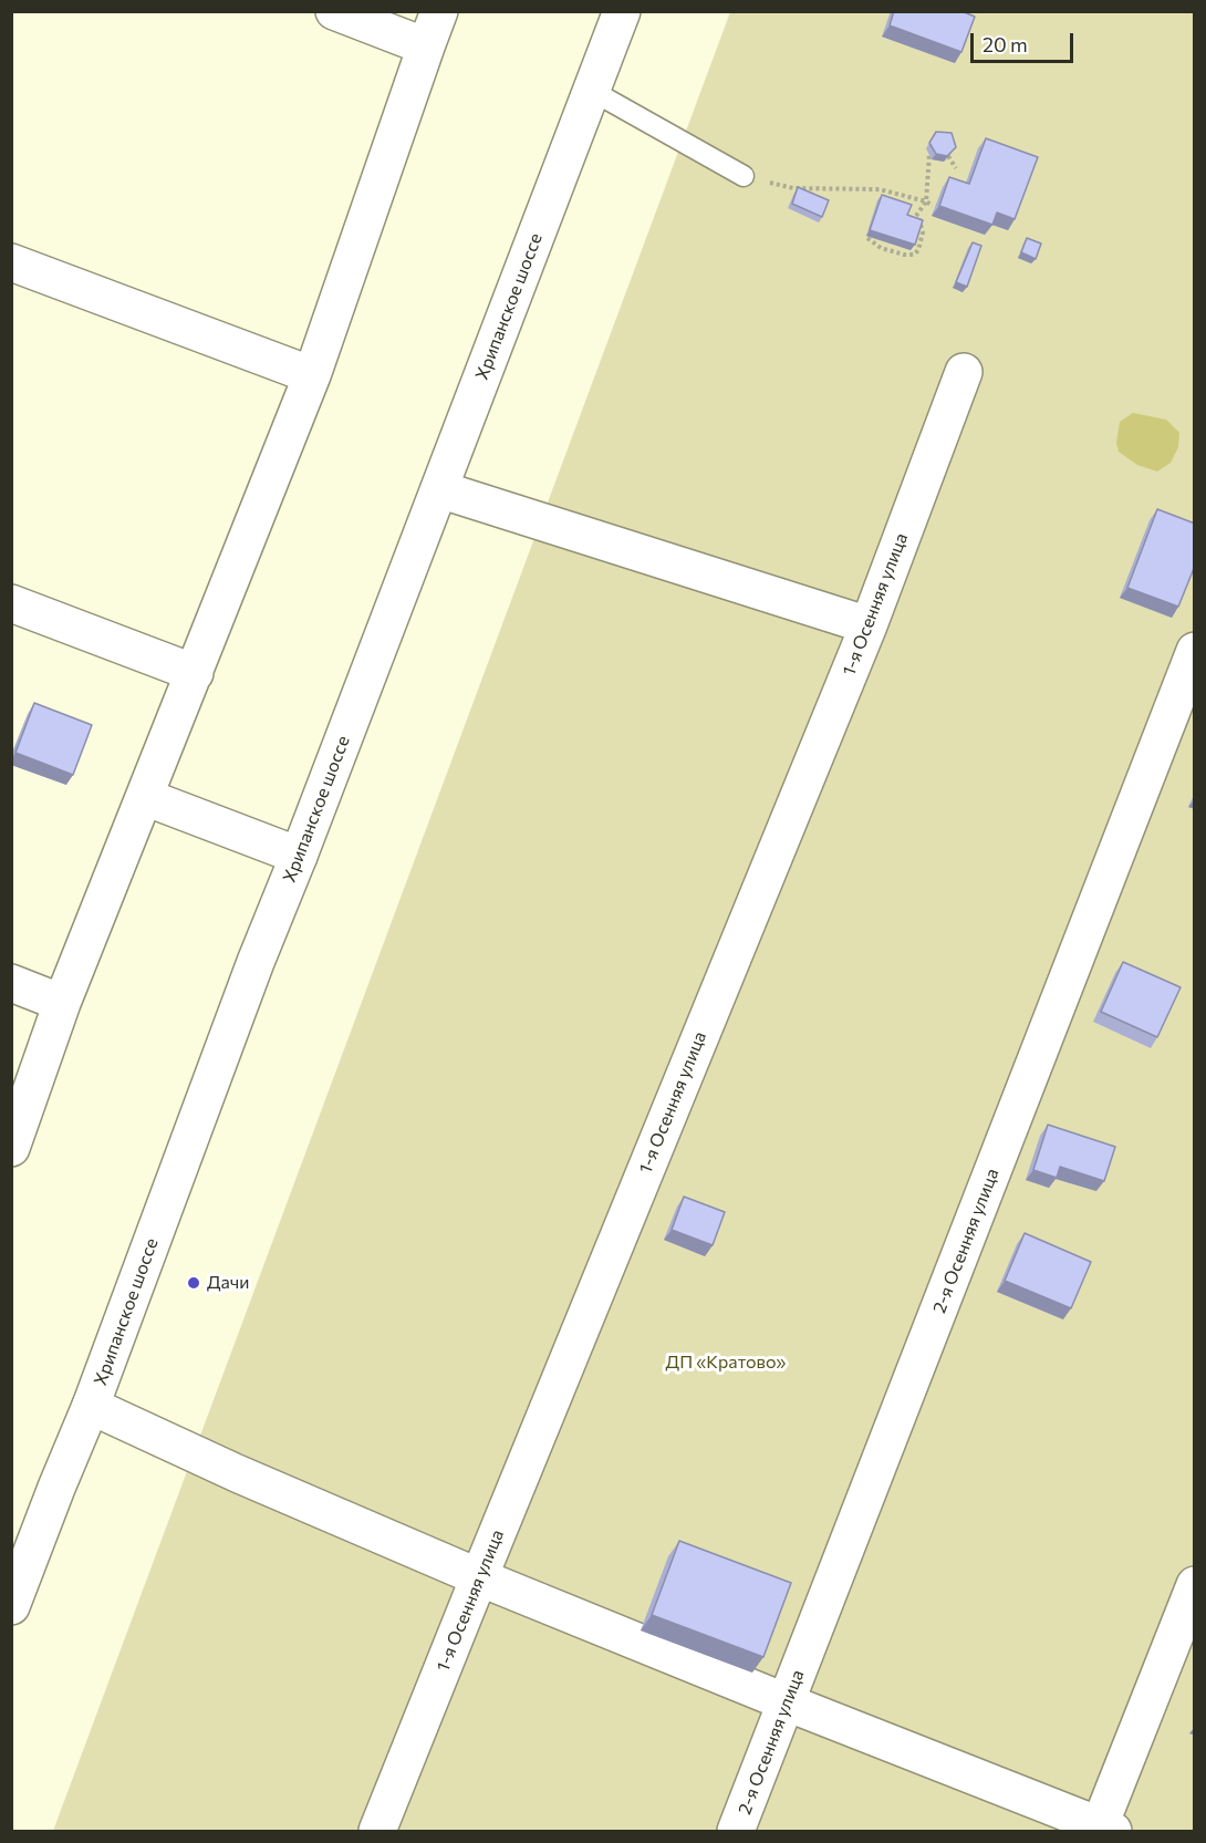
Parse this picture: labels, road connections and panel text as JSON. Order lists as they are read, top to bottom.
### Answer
{
  "streets": {
    "street": ["Хрипанское шоссе", "1-я Осенняя улица", "2-я Осенняя улица"]
  },
  "parks": ["ДП «Кратово»"],
  "places": ["Дачи"],
  "scale_bar": "20 m"
}
